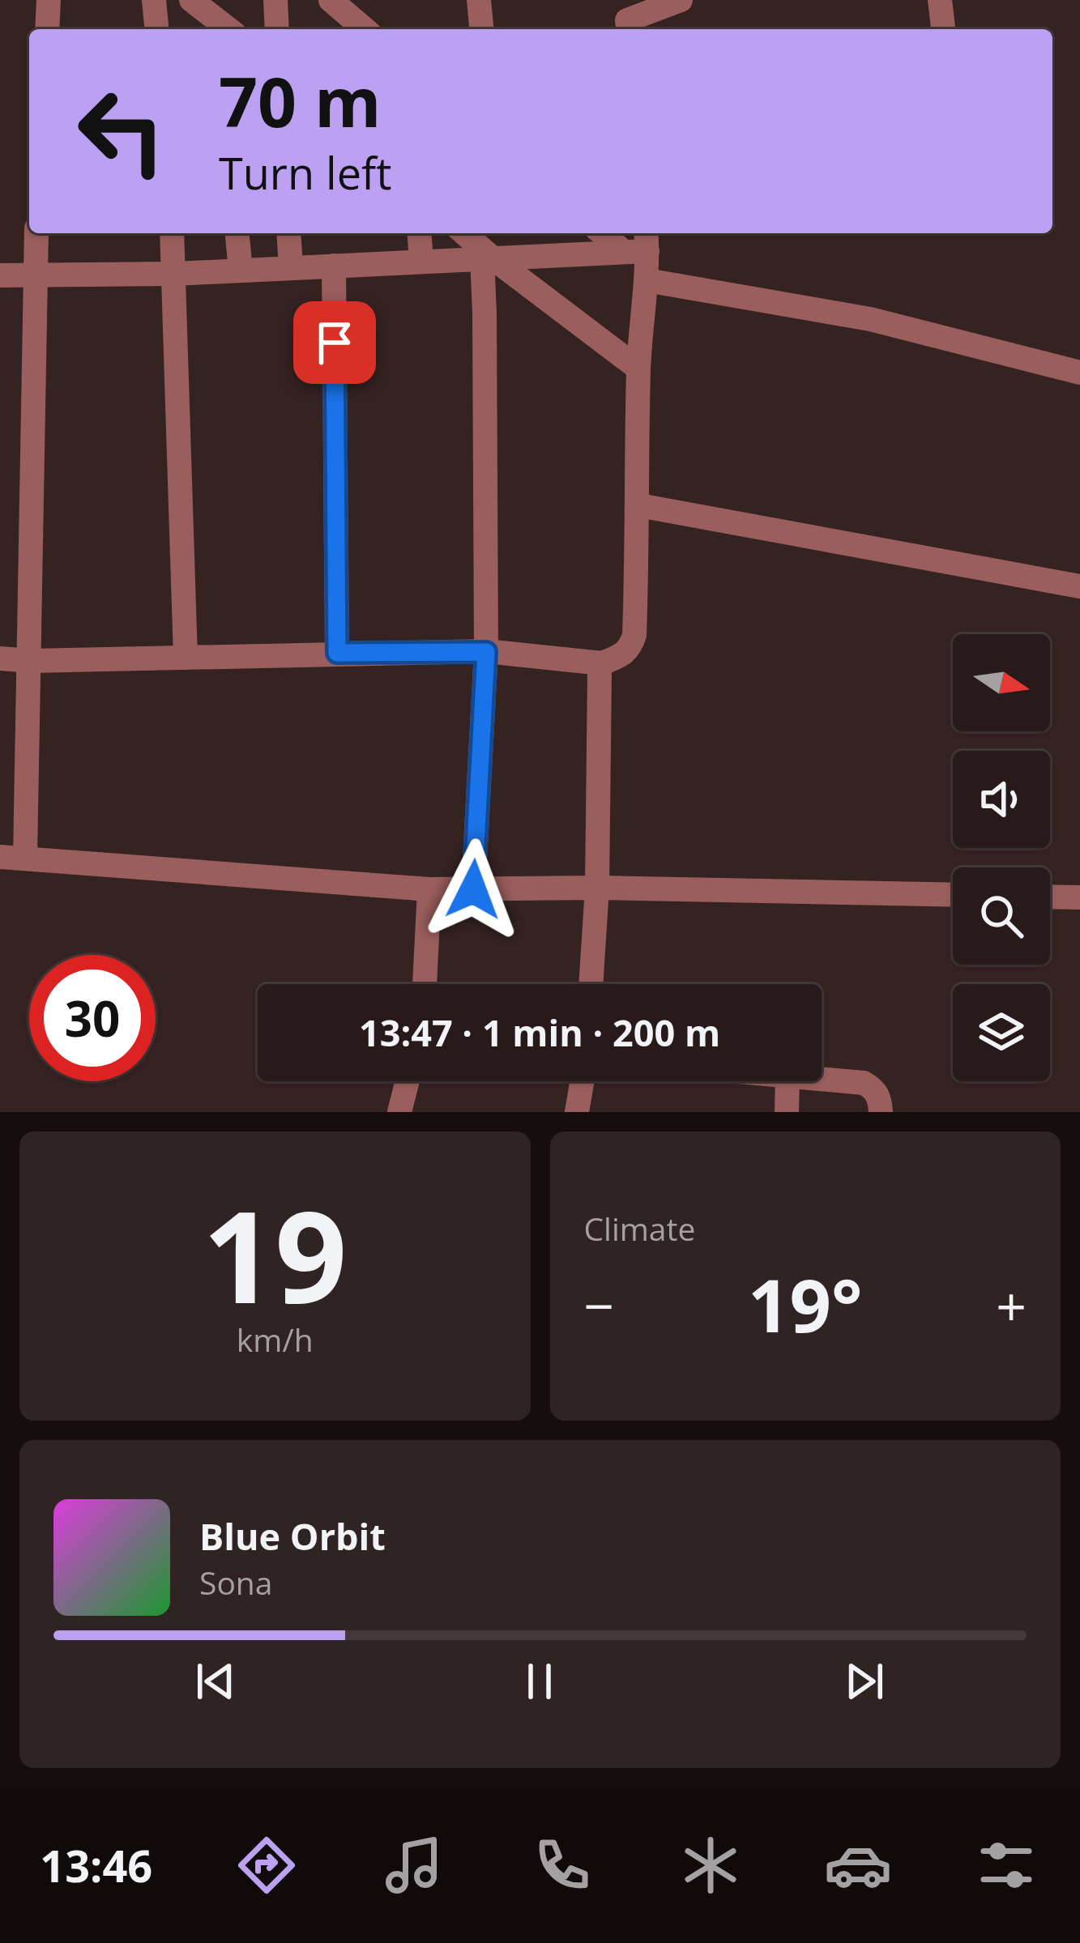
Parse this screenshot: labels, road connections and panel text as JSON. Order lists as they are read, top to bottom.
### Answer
{
  "north": "right",
  "page": {
    "turn": ["70 m", "Turn left"],
    "limit": "30",
    "trip": "13:47 · 1 min · 200 m",
    "tile": [
      ["19", "km/h"],
      "Climate"
    ],
    "heat": ["−", "19°", "+"],
    "song": ["Blue Orbit", "Sona"],
    "tabs": "13:46"
  }
}
